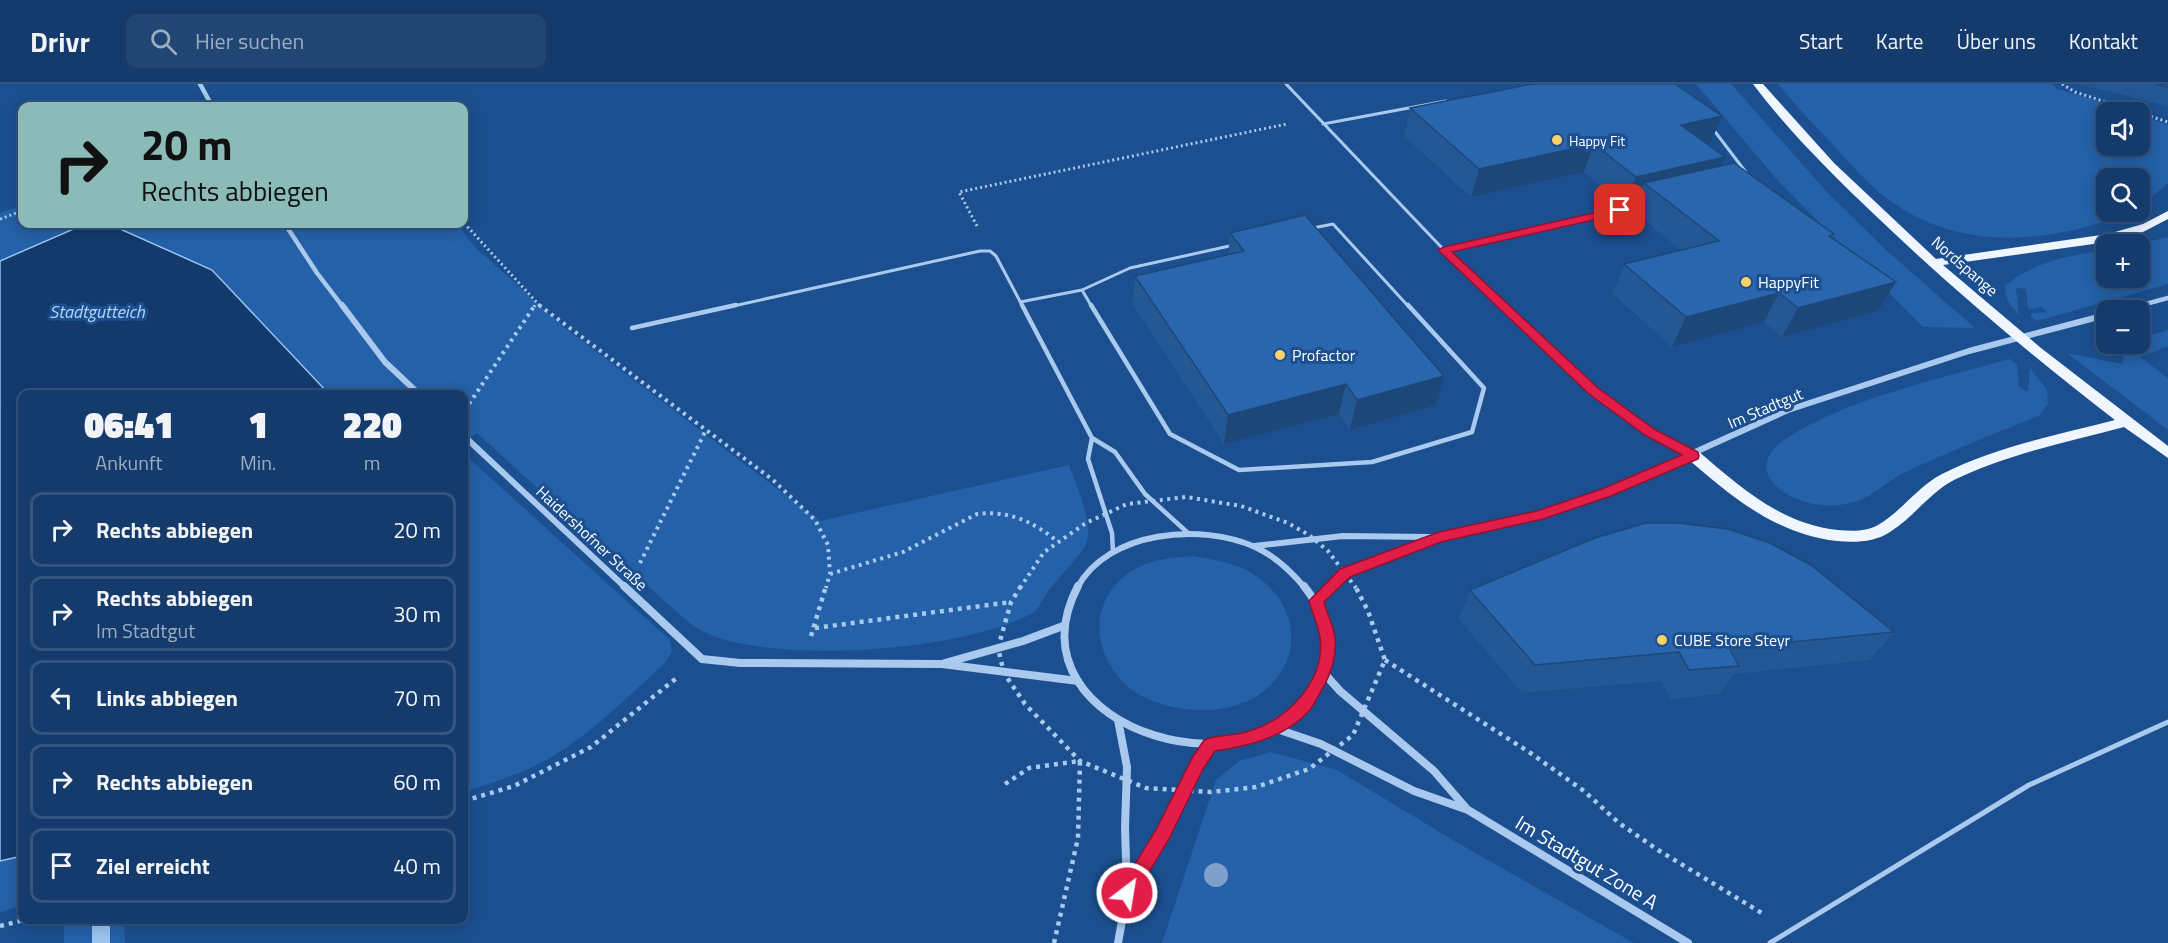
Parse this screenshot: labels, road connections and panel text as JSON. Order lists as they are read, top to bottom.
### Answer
{
  "streets": {
    "main road": ["Nordspange"],
    "street": ["Im Stadtgut", "Haidershofner Straße", "Im Stadtgut Zone A"]
  },
  "water": ["Stadtgutteich"],
  "places": [
    "Happy Fit",
    "HappyFit",
    "Profactor",
    "CUBE Store Steyr"
  ],
  "page": {
    "header": "Drivr",
    "search": "Hier suchen",
    "nav": [
      "Start",
      "Karte",
      "Über uns",
      "Kontakt"
    ],
    "map_buttons": ["+", "−"],
    "turn": ["20 m", "Rechts abbiegen"],
    "eta": [
      "06:41",
      "Ankunft",
      "1",
      "Min.",
      "220",
      "m"
    ],
    "list": [
      {
        "name": "Rechts abbiegen",
        "value": "20 m"
      },
      {
        "name": "Rechts abbiegen",
        "note": "Im Stadtgut",
        "value": "30 m"
      },
      {
        "name": "Links abbiegen",
        "value": "70 m"
      },
      {
        "name": "Rechts abbiegen",
        "value": "60 m"
      },
      {
        "name": "Ziel erreicht",
        "value": "40 m"
      }
    ]
  }
}
